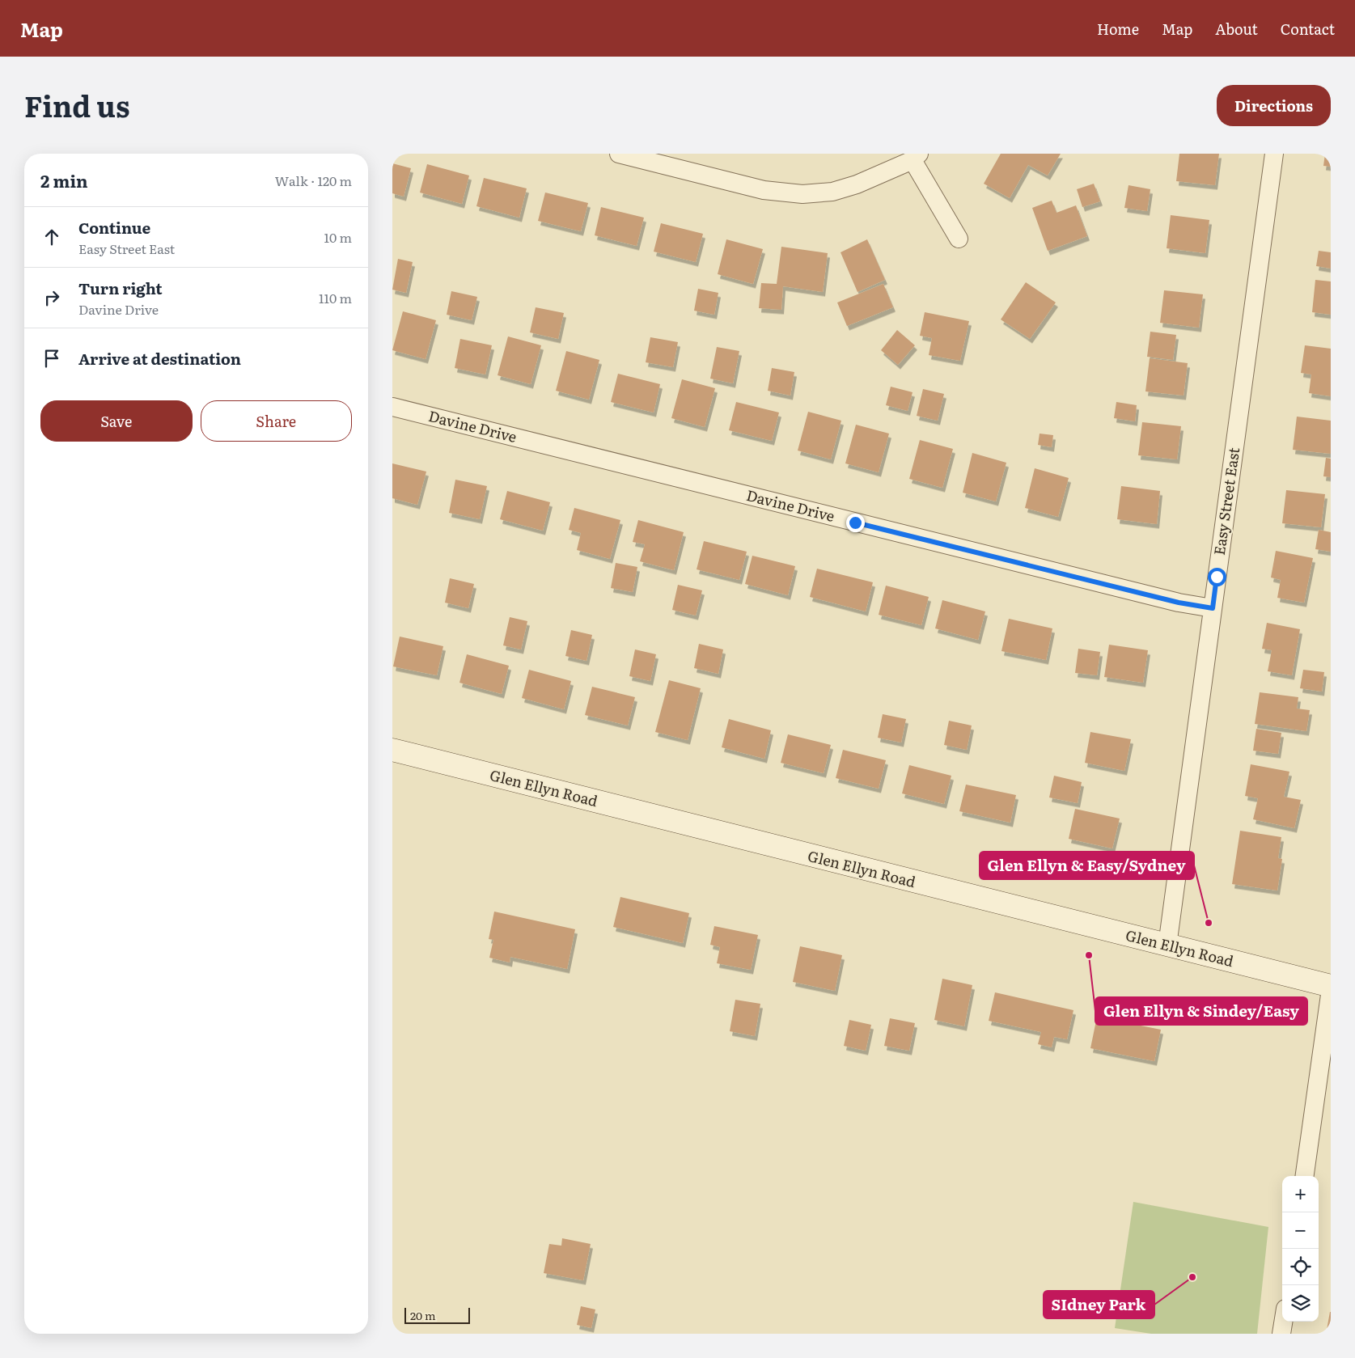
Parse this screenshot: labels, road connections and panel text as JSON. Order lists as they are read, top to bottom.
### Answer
{
  "streets": {
    "street": ["Davine Drive", "Easy Street East", "Glen Ellyn Road"]
  },
  "crossings": [
    ["Davine Drive", "Easy Street East"],
    ["Easy Street East", "Glen Ellyn Road"]
  ],
  "places": ["Glen Ellyn & Easy/Sydney", "Glen Ellyn & Sindey/Easy", "SIdney Park"],
  "scale_bar": "20 m",
  "page": {
    "header": "Map",
    "nav": [
      "Home",
      "Map",
      "About",
      "Contact"
    ],
    "title": "Find us",
    "buttons": [
      "Directions",
      ["Save", "Share"]
    ],
    "heading": ["2 min", "Walk · 120 m"],
    "list": [
      ["Continue", "Easy Street East", "10 m"],
      ["Turn right", "Davine Drive", "110 m"],
      "Arrive at destination"
    ],
    "map_buttons": ["+", "−"],
    "scale": "20 m"
  }
}
